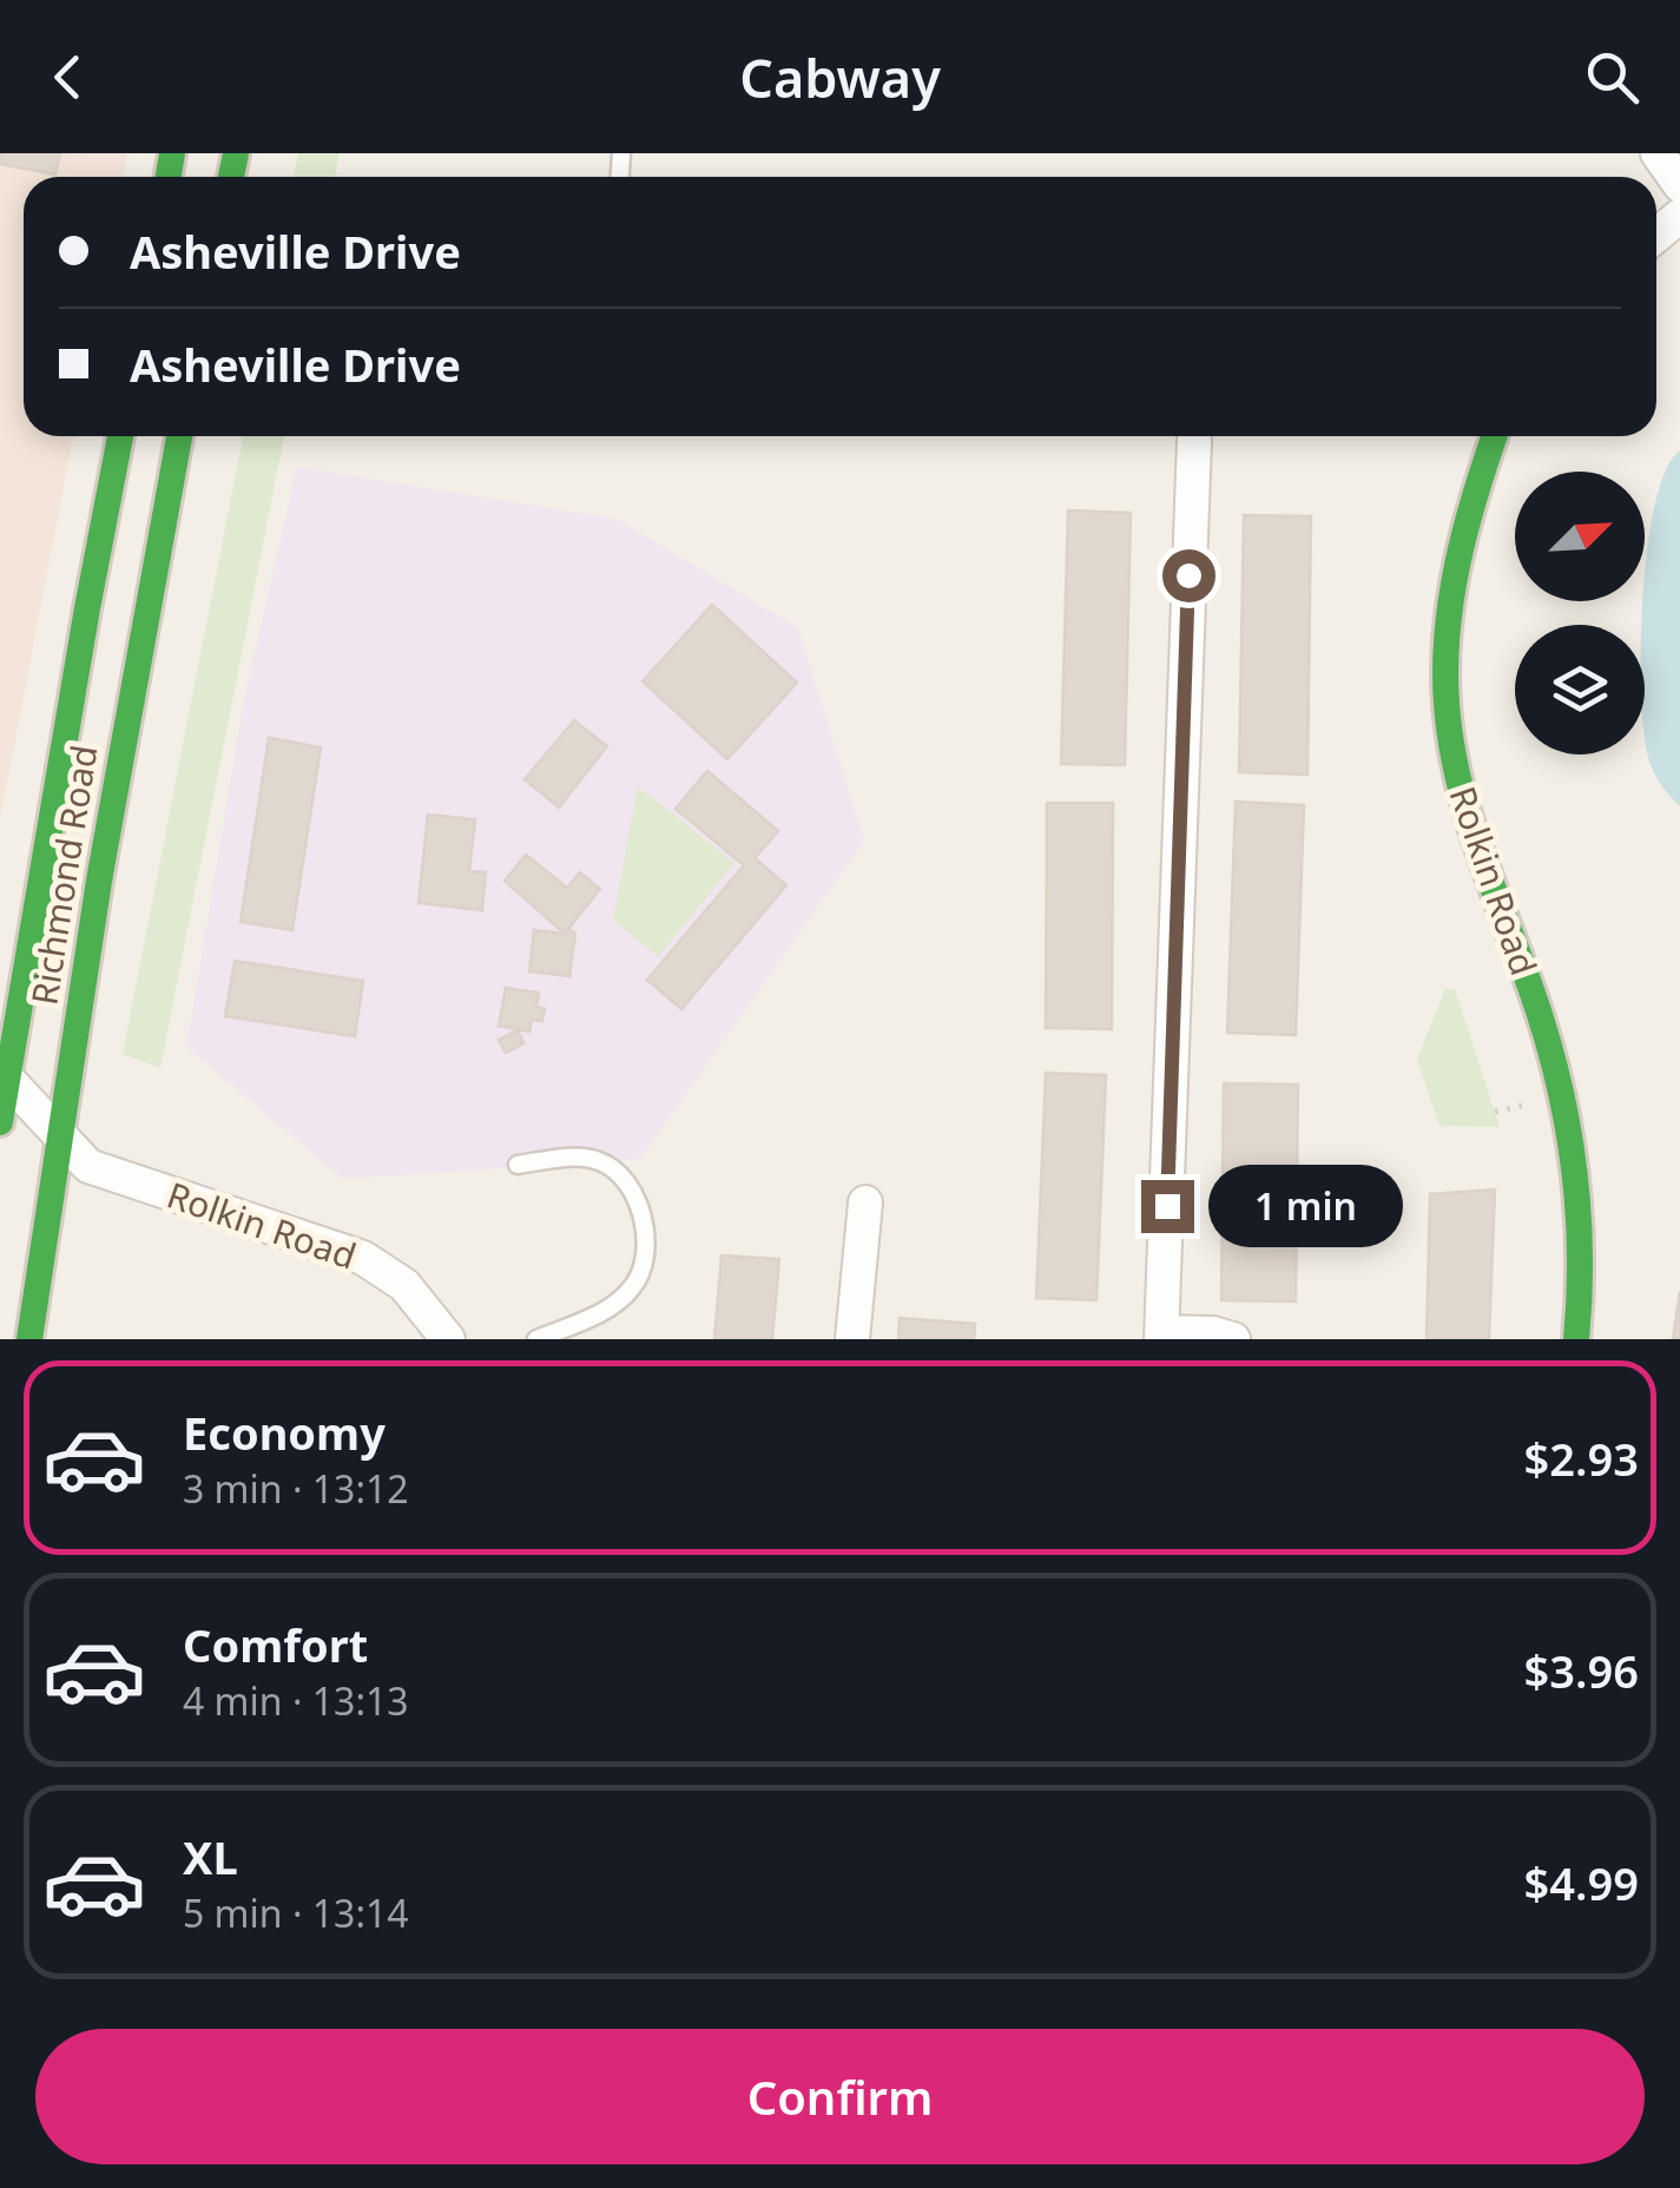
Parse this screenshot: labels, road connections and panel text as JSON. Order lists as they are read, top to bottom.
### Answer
{
  "streets": {
    "main road": ["Richmond Road", "Rolkin Road"]
  },
  "crossings": [
    ["Richmond Road", "Rolkin Road"]
  ],
  "north": "top right",
  "page": {
    "header": "Cabway",
    "banner": ["Asheville Drive", "Asheville Drive"],
    "bubble": "1 min",
    "list": [
      {
        "name": "Economy",
        "note": "3 min · 13:12",
        "value": "$2.93"
      },
      {
        "name": "Comfort",
        "note": "4 min · 13:13",
        "value": "$3.96"
      },
      {
        "name": "XL",
        "note": "5 min · 13:14",
        "value": "$4.99"
      }
    ],
    "buttons": "Confirm"
  }
}
